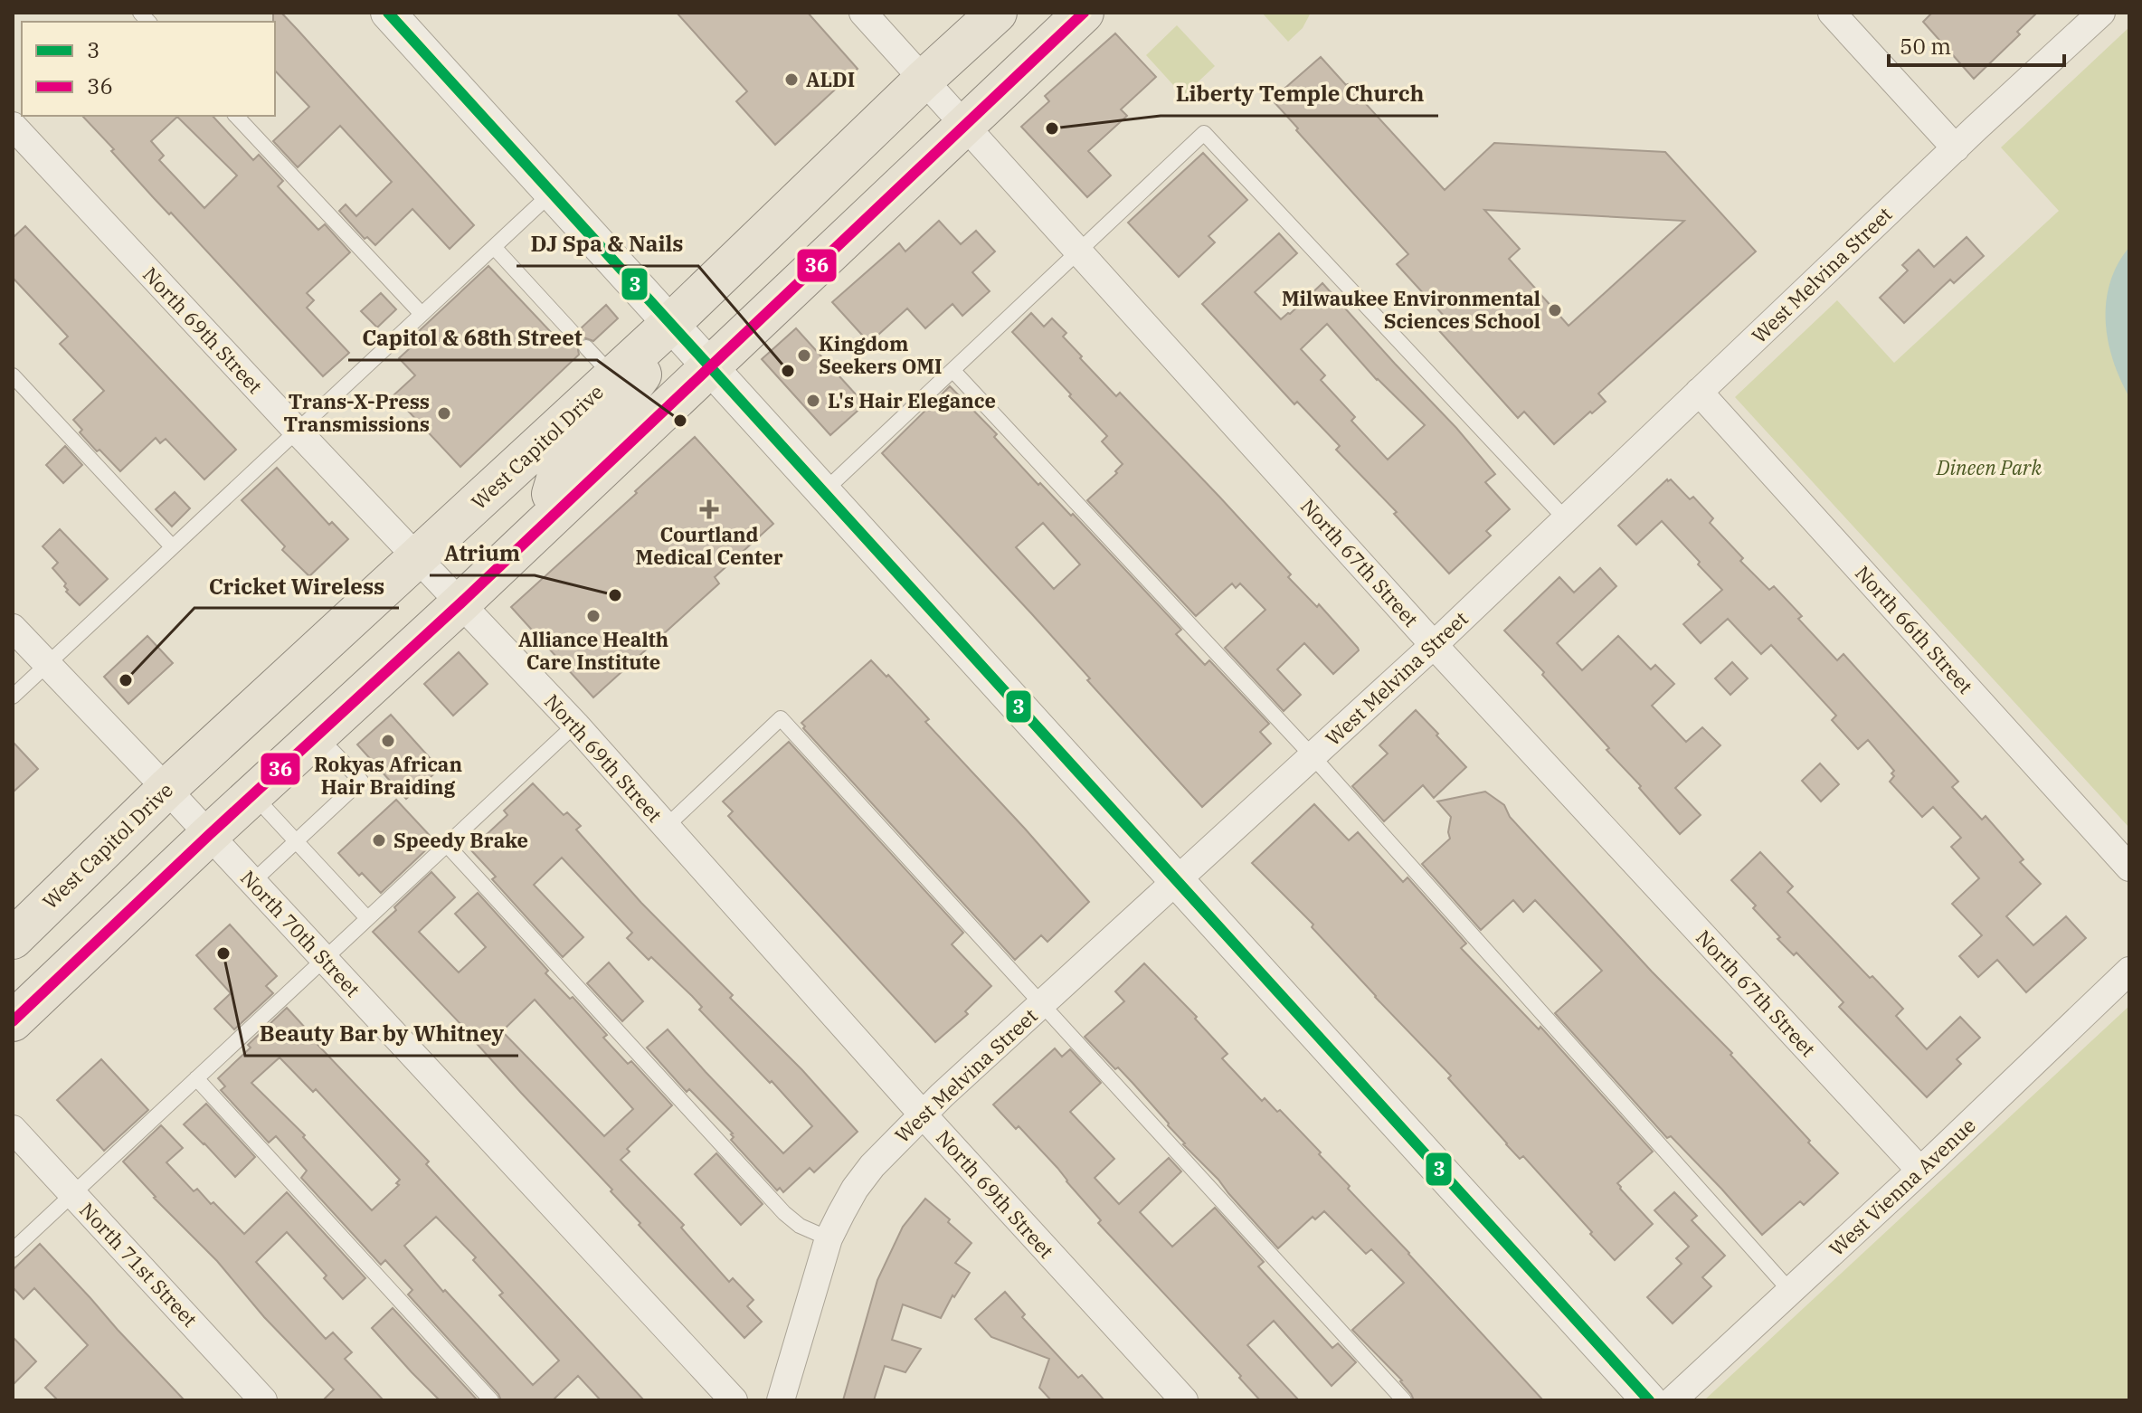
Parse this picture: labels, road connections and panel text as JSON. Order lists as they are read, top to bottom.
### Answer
{
  "streets": {
    "main road": ["West Capitol Drive"],
    "street": [
      "West Melvina Street",
      "North 69th Street",
      "North 67th Street",
      "North 66th Street",
      "North 70th Street",
      "West Vienna Avenue",
      "North 71st Street"
    ]
  },
  "crossings": [
    ["West Melvina Street", "North 69th Street"],
    ["West Melvina Street", "North 67th Street"],
    ["West Melvina Street", "North 66th Street"],
    ["North 69th Street", "West Capitol Drive"],
    ["West Capitol Drive", "North 67th Street"],
    ["West Capitol Drive", "North 70th Street"],
    ["North 67th Street", "West Vienna Avenue"]
  ],
  "parks": ["Dineen Park"],
  "places": {
    "other": [
      "ALDI",
      "Liberty Temple Church",
      "Milwaukee Environmental Sciences School",
      "Kingdom Seekers OMI",
      "DJ Spa & Nails",
      "L's Hair Elegance",
      "Trans-X-Press Transmissions",
      "Capitol & 68th Street",
      "Atrium",
      "Alliance Health Care Institute",
      "Cricket Wireless",
      "Rokyas African Hair Braiding",
      "Speedy Brake",
      "Beauty Bar by Whitney"
    ],
    "health": ["Courtland Medical Center"]
  },
  "lines": ["transit line 3", "transit line 36"],
  "legend": ["3", "36"],
  "scale_bar": "50 m"
}
